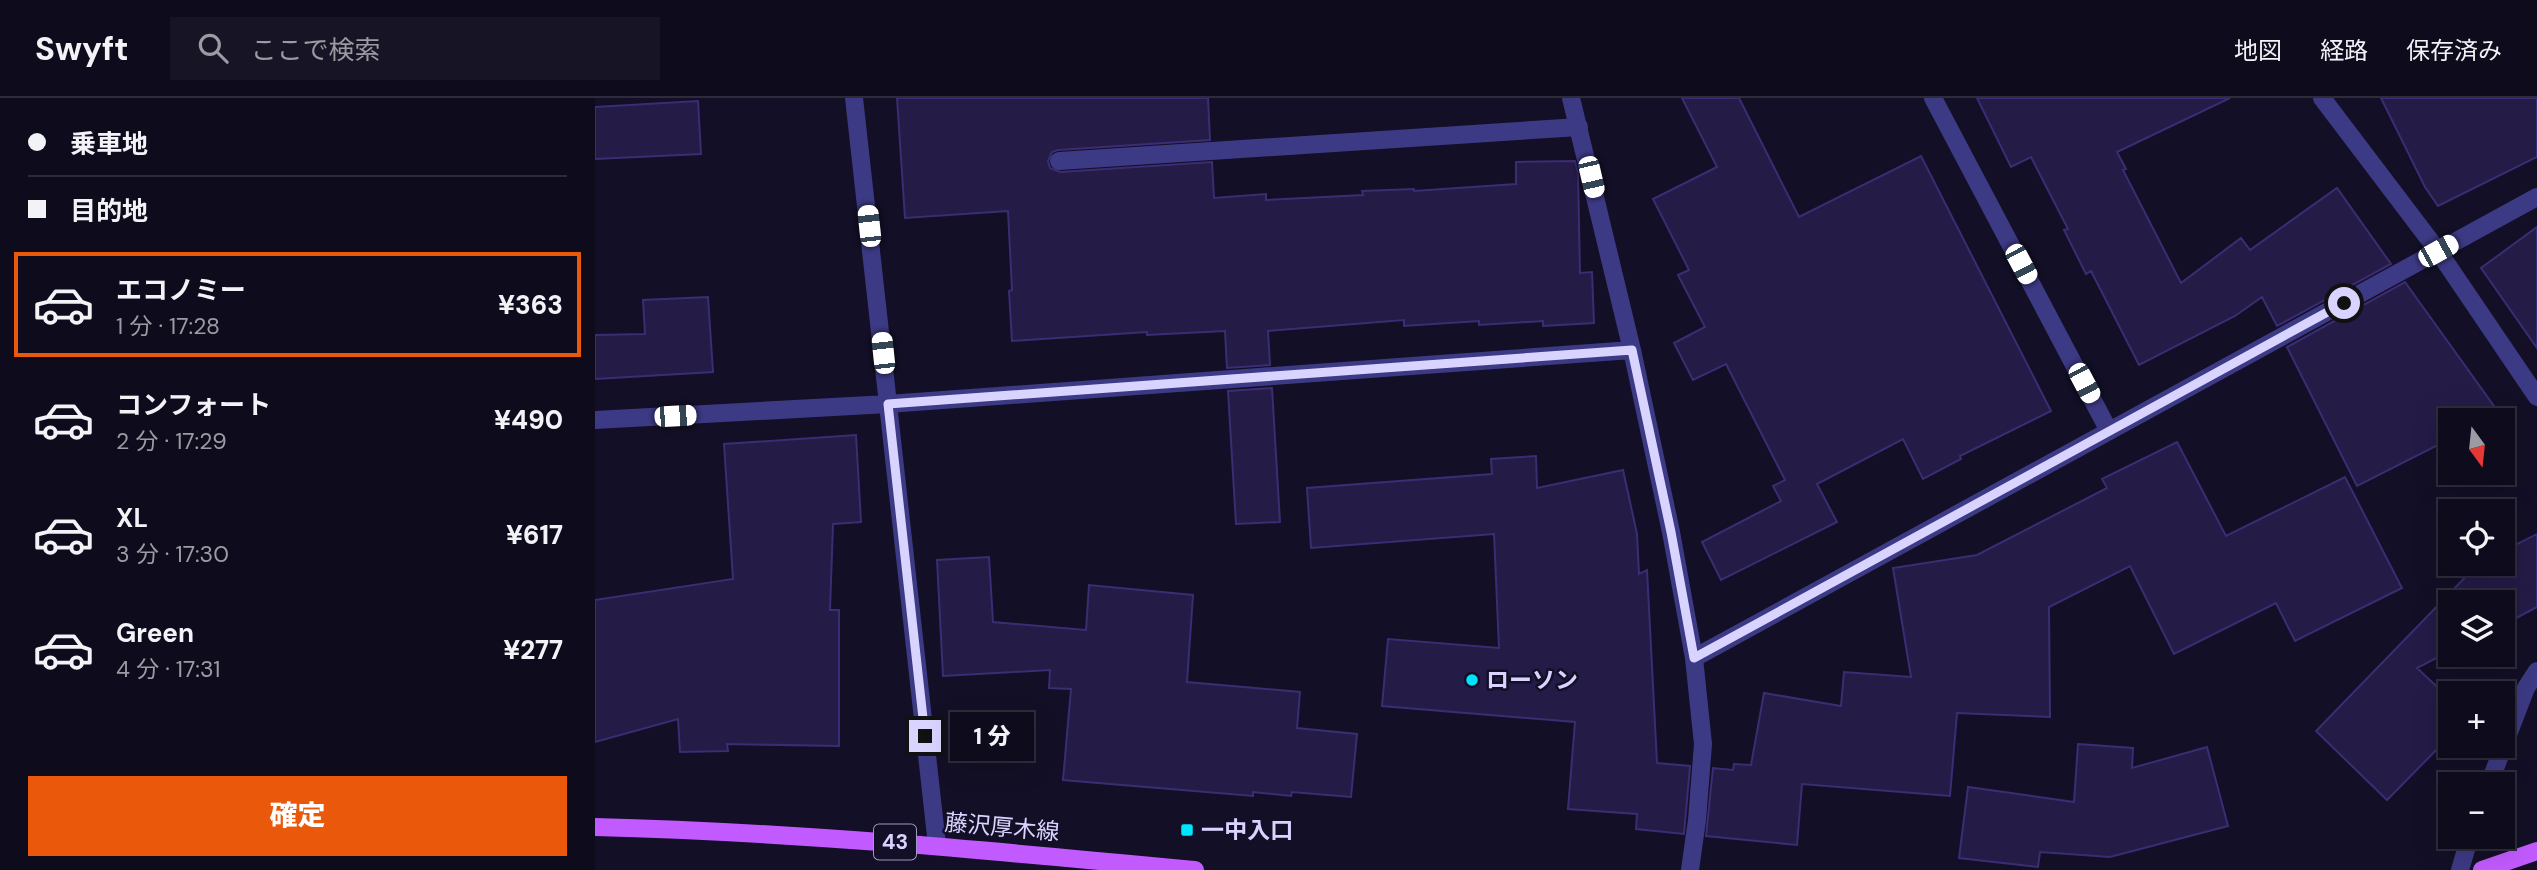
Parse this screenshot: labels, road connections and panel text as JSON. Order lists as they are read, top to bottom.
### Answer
{
  "streets": {
    "main road": ["藤沢厚木線", "43"]
  },
  "places": {
    "other": ["ローソン"],
    "transit": ["一中入口"]
  },
  "north": "bottom",
  "page": {
    "header": "Swyft",
    "search": "ここで検索",
    "nav": ["地図", "経路", "保存済み"],
    "banner": ["乗車地", "目的地"],
    "list": [
      {
        "name": "エコノミー",
        "note": "1 分 · 17:28",
        "value": "¥363"
      },
      {
        "name": "コンフォート",
        "note": "2 分 · 17:29",
        "value": "¥490"
      },
      {
        "name": "XL",
        "note": "3 分 · 17:30",
        "value": "¥617"
      },
      {
        "name": "Green",
        "note": "4 分 · 17:31",
        "value": "¥277"
      }
    ],
    "map_buttons": ["+", "−"],
    "bubble": "1 分",
    "buttons": "確定"
  }
}
